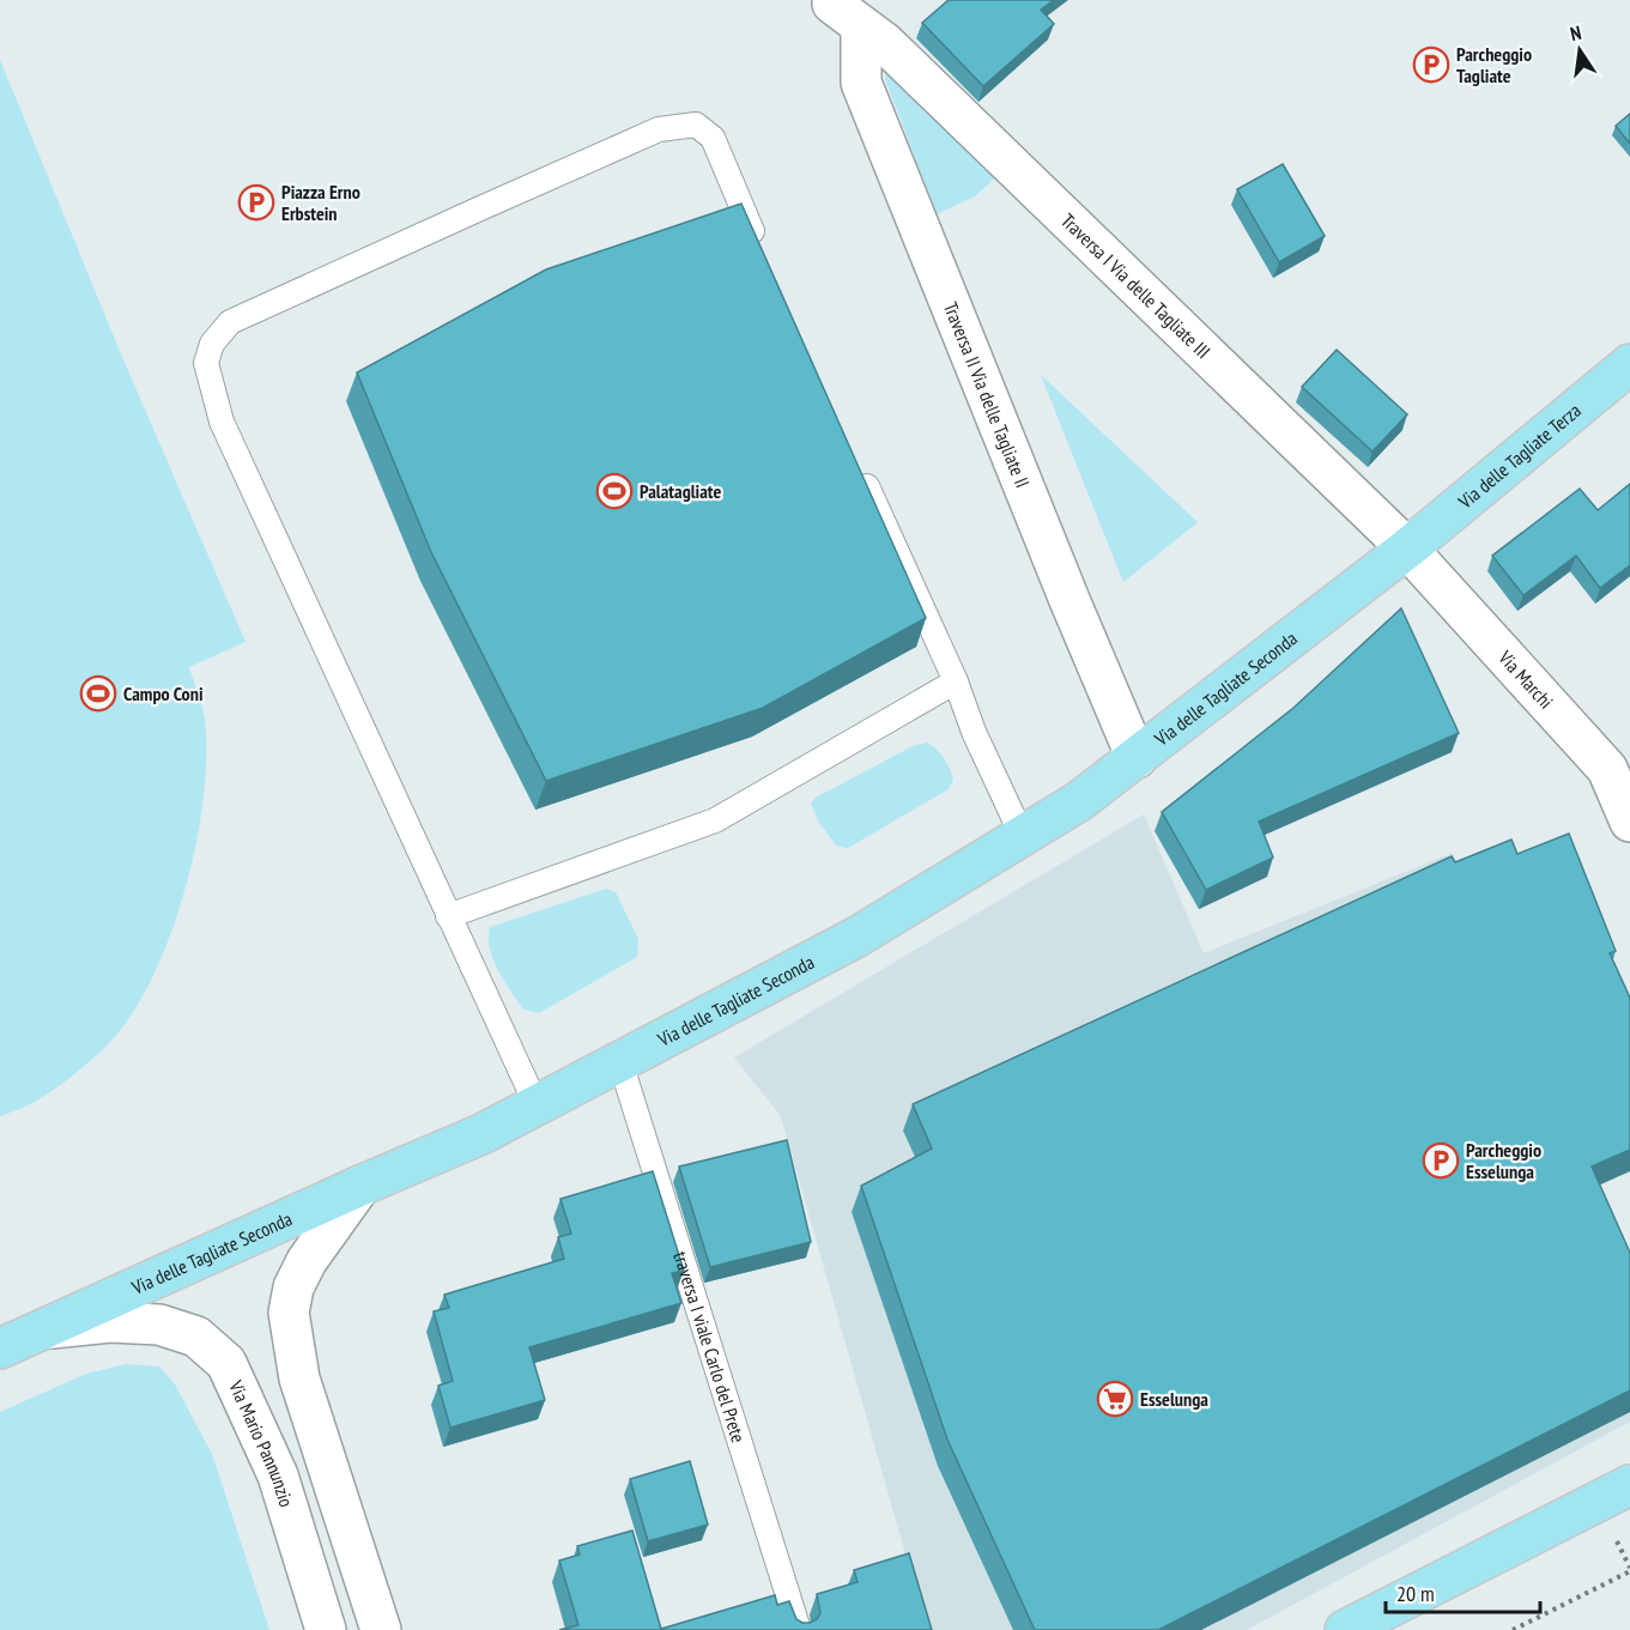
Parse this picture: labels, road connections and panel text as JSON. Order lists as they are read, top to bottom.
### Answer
{
  "streets": {
    "main road": ["Via delle Tagliate Terza", "Via delle Tagliate Seconda"],
    "street": [
      "Traversa I Via delle Tagliate III",
      "Traversa II Via delle Tagliate II",
      "Via Marchi",
      "Via Mario Pannunzio"
    ],
    "lane": ["traversa I viale Carlo del Prete"]
  },
  "crossings": [
    ["Traversa I Via delle Tagliate III", "Traversa II Via delle Tagliate II"],
    ["Traversa I Via delle Tagliate III", "Via delle Tagliate Terza"],
    ["Traversa I Via delle Tagliate III", "Via Marchi"],
    ["Traversa I Via delle Tagliate III", "Via delle Tagliate Seconda"],
    ["Traversa II Via delle Tagliate II", "Via delle Tagliate Seconda"],
    ["Via delle Tagliate Terza", "Via Marchi"],
    ["Via delle Tagliate Terza", "Via delle Tagliate Seconda"],
    ["Via Marchi", "Via delle Tagliate Seconda"],
    ["Via delle Tagliate Seconda", "traversa I viale Carlo del Prete"],
    ["Via delle Tagliate Seconda", "Via Mario Pannunzio"]
  ],
  "places": {
    "parking": ["Parcheggio Tagliate", "Piazza Erno Erbstein", "Parcheggio Esselunga"],
    "sports": ["Palatagliate", "Campo Coni"],
    "supermarket": ["Esselunga"]
  },
  "scale_bar": "20 m",
  "north": "top"
}
